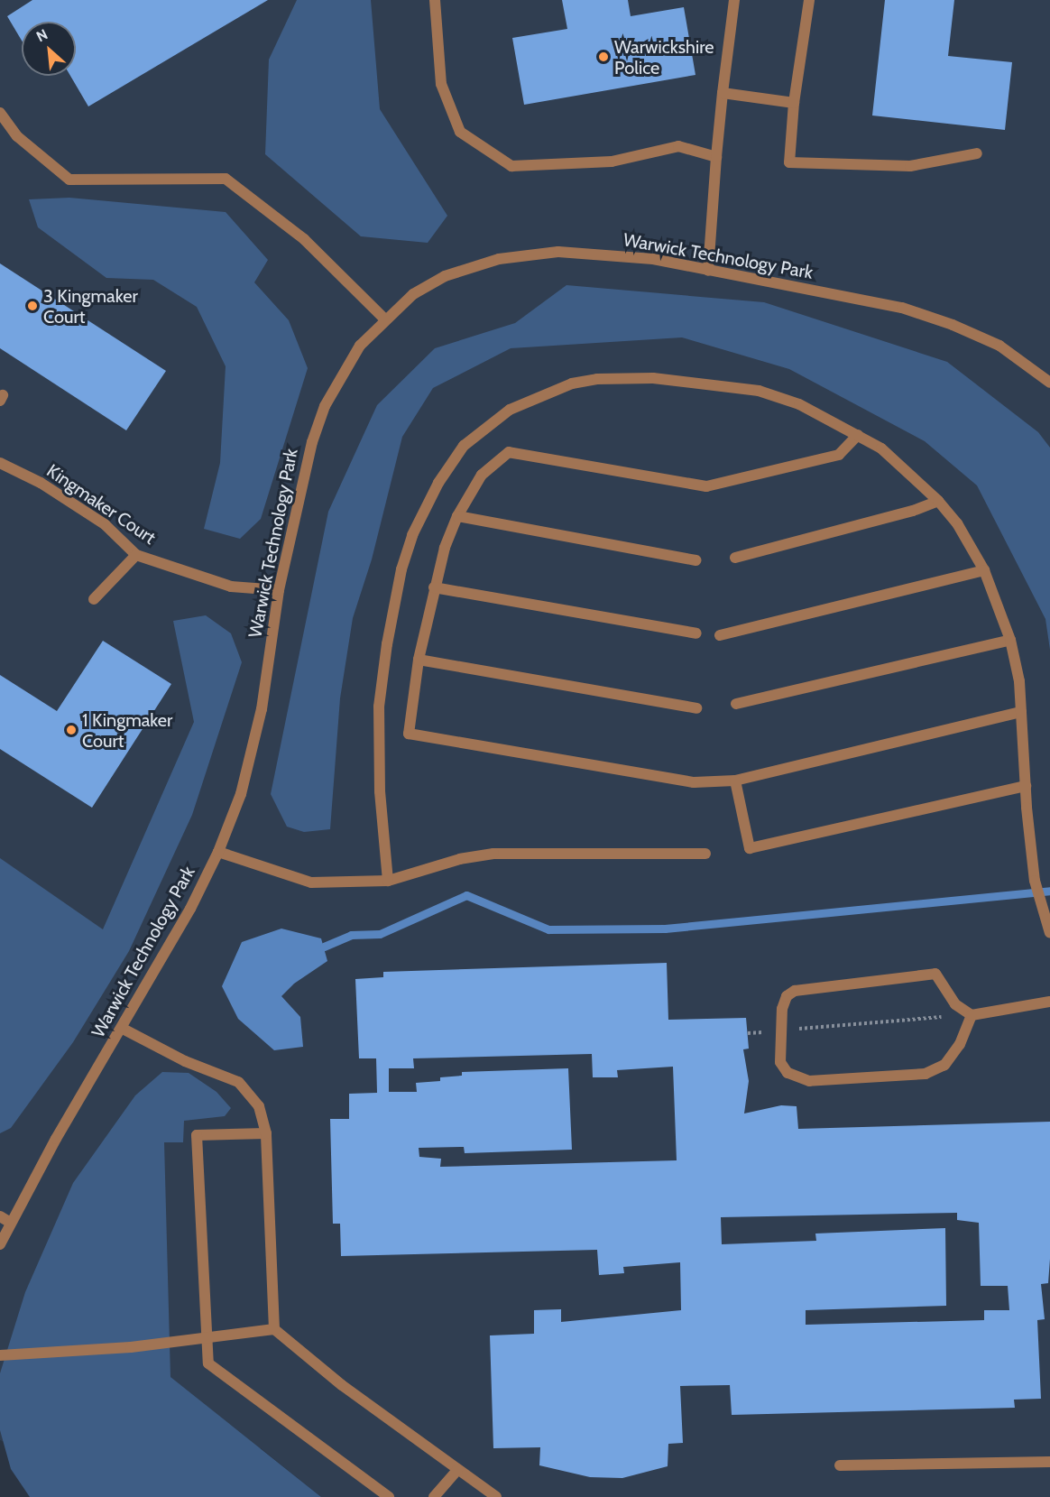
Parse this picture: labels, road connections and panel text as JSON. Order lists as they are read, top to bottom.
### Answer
{
  "streets": {
    "street": ["Warwick Technology Park", "Kingmaker Court"]
  },
  "crossings": [
    ["Warwick Technology Park", "Kingmaker Court"]
  ],
  "places": ["Warwickshire Police", "3 Kingmaker Court", "1 Kingmaker Court"],
  "north": "top left"
}
